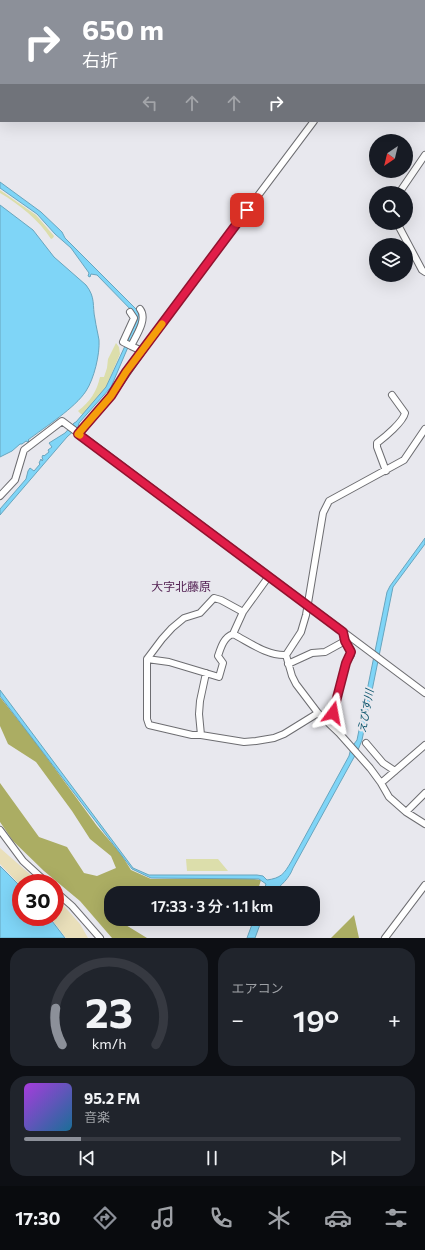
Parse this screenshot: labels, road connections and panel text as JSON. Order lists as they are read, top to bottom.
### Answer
{
  "districts": ["大字北藤原"],
  "water": ["えびす川"],
  "north": "bottom left",
  "page": {
    "turn": ["650 m", "右折"],
    "limit": "30",
    "trip": "17:33 · 3 分 · 1.1 km",
    "tile": "エアコン",
    "heat": ["−", "19°", "+"],
    "song": ["95.2 FM", "音楽"],
    "tabs": "17:30",
    "gauge": ["23", "km/h"]
  }
}
